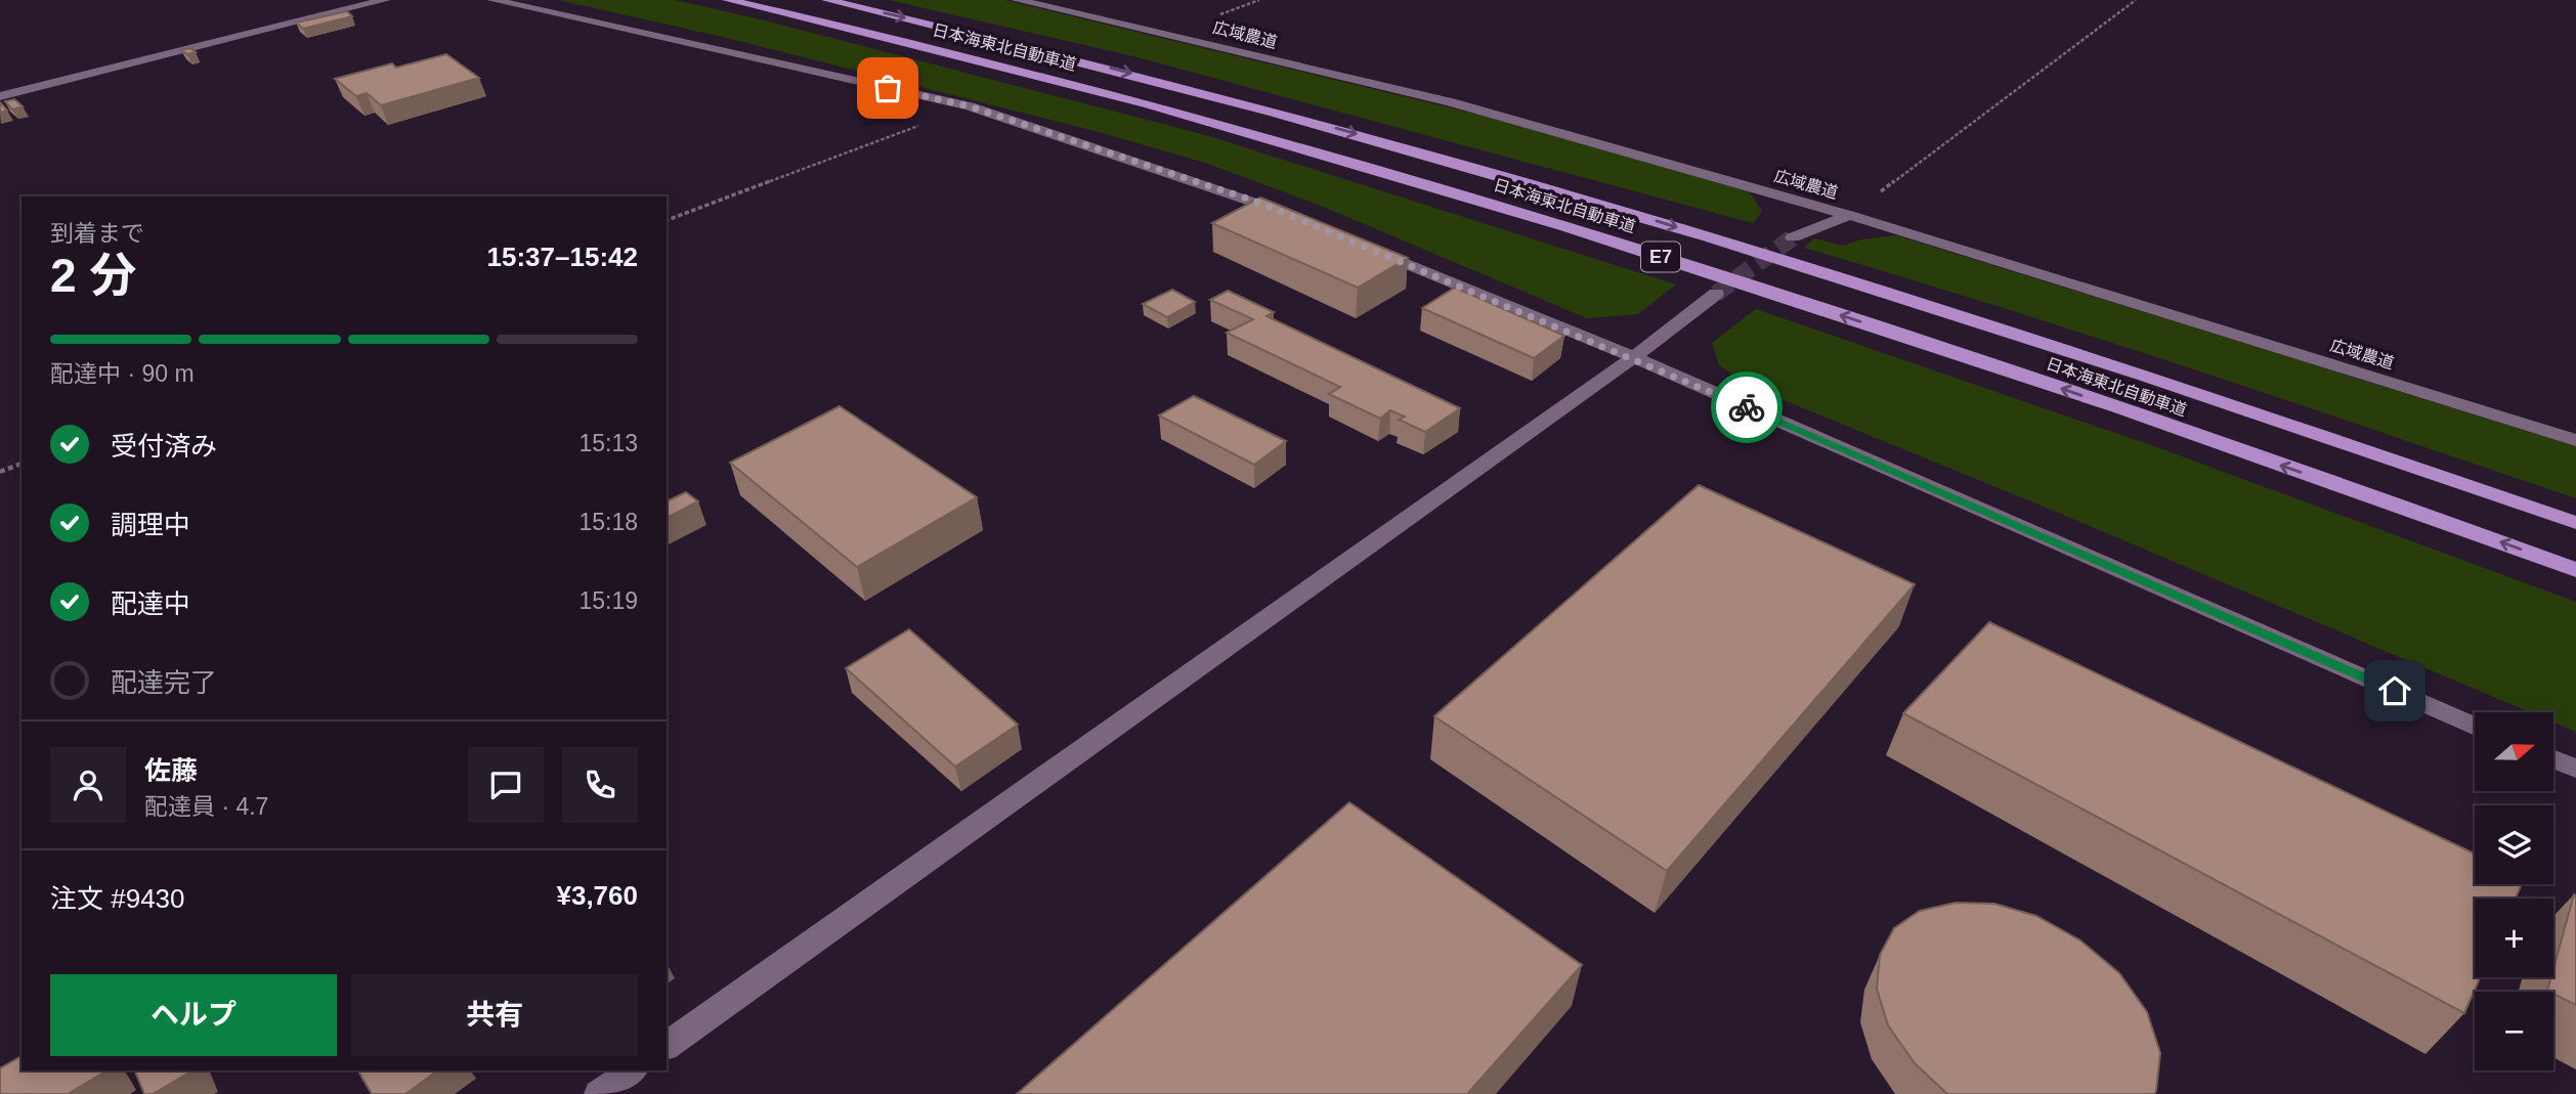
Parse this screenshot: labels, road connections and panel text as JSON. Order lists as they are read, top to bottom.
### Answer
{
  "streets": {
    "highway": ["日本海東北自動車道", "E7"],
    "street": ["広域農道"]
  },
  "north": "right",
  "page": {
    "heading": ["2 分", "到着まで", "15:37–15:42"],
    "panel": [
      "佐藤",
      "配達員 · 4.7",
      "注文 #9430",
      "¥3,760"
    ],
    "bar": "配達中 · 90 m",
    "list": [
      ["受付済み", "15:13"],
      ["調理中", "15:18"],
      ["配達中", "15:19"],
      "配達完了"
    ],
    "map_buttons": ["+", "−"],
    "buttons": ["ヘルプ", "共有"]
  }
}
